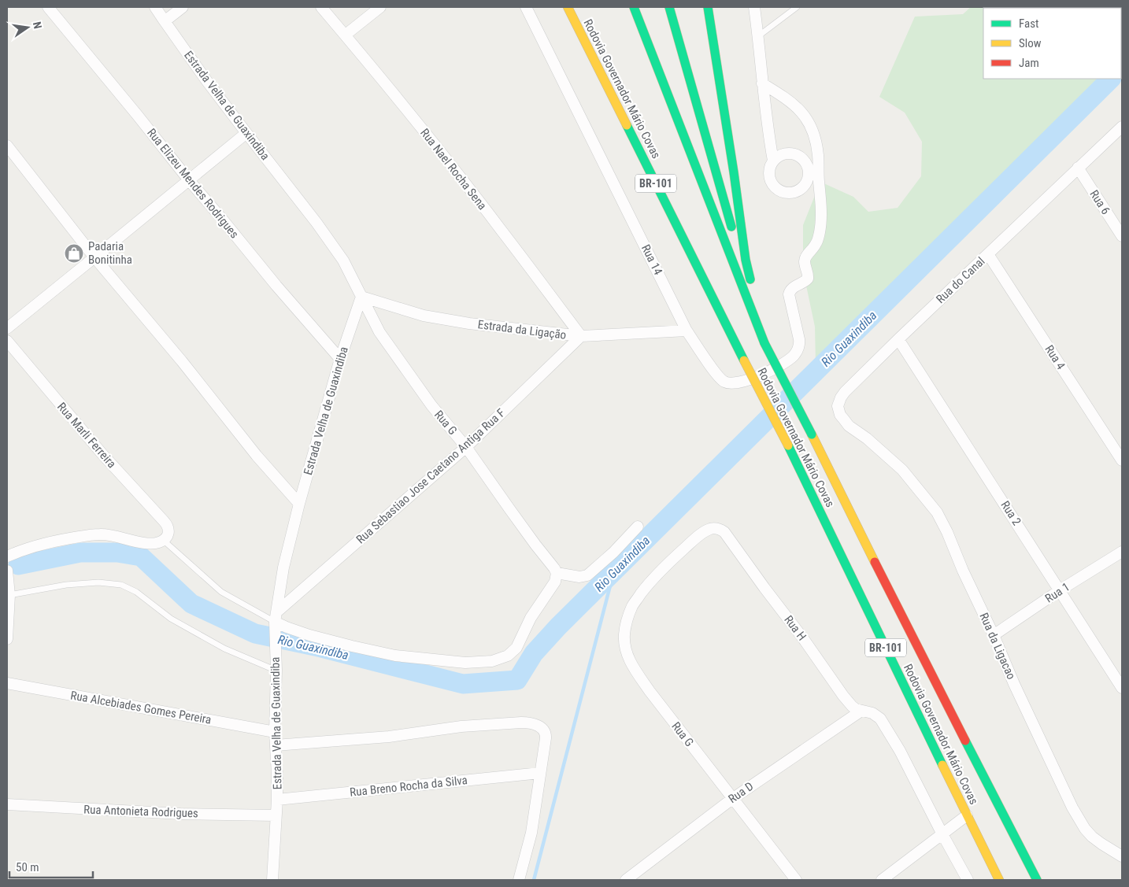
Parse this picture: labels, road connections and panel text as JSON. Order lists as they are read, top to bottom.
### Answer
{
  "streets": {
    "highway": ["Rodovia Governador Mário Covas", "BR-101"],
    "street": [
      "Estrada Velha de Guaxindiba",
      "Rua Nael Rocha Sena",
      "Rua Elizeu Mendes Rodrigues",
      "Rua 6",
      "Rua 14",
      "Rua do Canal",
      "Estrada da Ligação",
      "Rua 4",
      "Rua G",
      "Rua Marli Ferreira",
      "Rua Sebastiao Jose Caetano Antiga Rua F",
      "Rua 2",
      "Rua 1",
      "Rua H",
      "Rua da Ligacao",
      "Rua Alcebiades Gomes Pereira",
      "Rua Breno Rocha da Silva",
      "Rua D",
      "Rua Antonieta Rodrigues"
    ]
  },
  "crossings": [
    ["Rodovia Governador Mário Covas", "BR-101"],
    ["Estrada Velha de Guaxindiba", "Rua Elizeu Mendes Rodrigues"],
    ["Estrada Velha de Guaxindiba", "Estrada da Ligação"],
    ["Estrada Velha de Guaxindiba", "Rua G"],
    ["Estrada Velha de Guaxindiba", "Rua Sebastiao Jose Caetano Antiga Rua F"],
    ["Estrada Velha de Guaxindiba", "Rua Alcebiades Gomes Pereira"],
    ["Estrada Velha de Guaxindiba", "Rua Breno Rocha da Silva"],
    ["Estrada Velha de Guaxindiba", "Rua Antonieta Rodrigues"],
    ["Rua Nael Rocha Sena", "Estrada da Ligação"],
    ["Rua Nael Rocha Sena", "Rua Sebastiao Jose Caetano Antiga Rua F"],
    ["Rua 6", "Rua do Canal"],
    ["Rua 14", "Estrada da Ligação"],
    ["Rua do Canal", "Rua 4"],
    ["Rua do Canal", "Rua 2"],
    ["Rua do Canal", "Rua da Ligacao"],
    ["Estrada da Ligação", "Rua G"],
    ["Estrada da Ligação", "Rua Sebastiao Jose Caetano Antiga Rua F"],
    ["Rua G", "Rua Sebastiao Jose Caetano Antiga Rua F"],
    ["Rua G", "Rua H"],
    ["Rua G", "Rua D"],
    ["Rua 2", "Rua 1"],
    ["Rua 1", "Rua da Ligacao"],
    ["Rua H", "Rua D"]
  ],
  "water": ["Rio Guaxindiba"],
  "places": {
    "shop": ["Padaria Bonitinha"]
  },
  "legend": ["Fast", "Slow", "Jam"],
  "scale_bar": "50 m",
  "north": "right"
}
